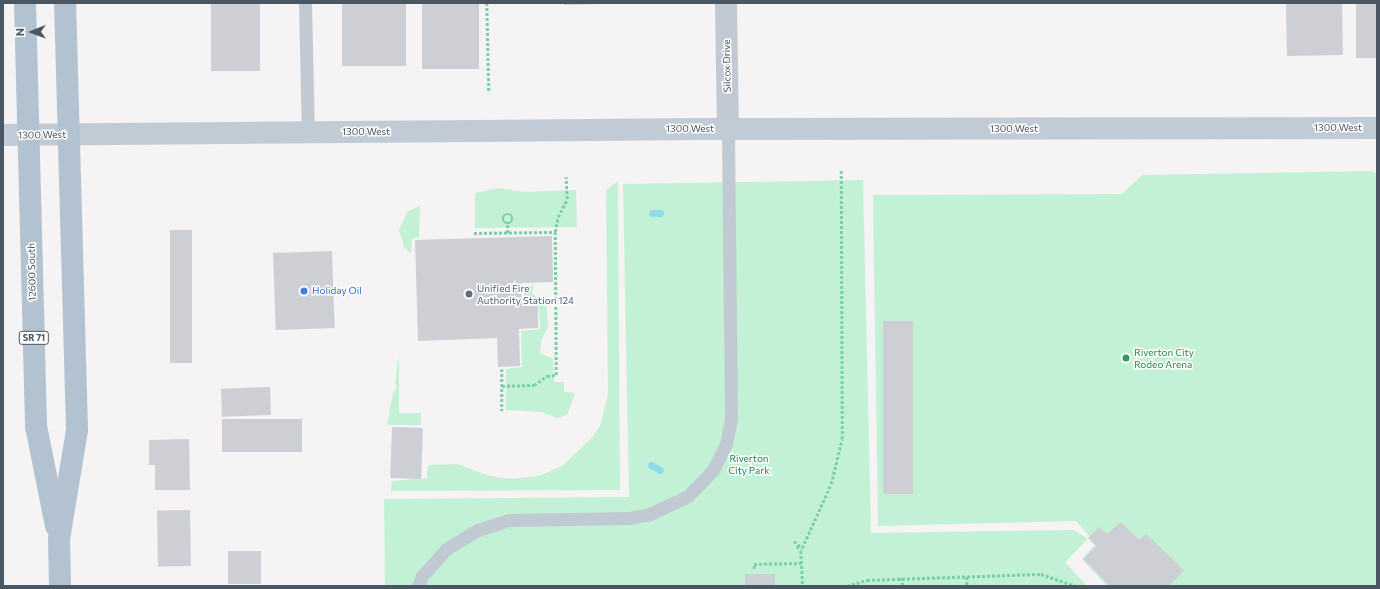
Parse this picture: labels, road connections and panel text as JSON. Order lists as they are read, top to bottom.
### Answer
{
  "streets": {
    "main road": ["12600 South", "SR 71"],
    "street": ["Silcox Drive", "1300 West"]
  },
  "crossings": [
    ["Silcox Drive", "1300 West"],
    ["1300 West", "12600 South"]
  ],
  "parks": ["Riverton City Park"],
  "places": ["Holiday Oil", "Unified Fire Authority Station 124", "Riverton City Rodeo Arena"],
  "north": "left"
}
